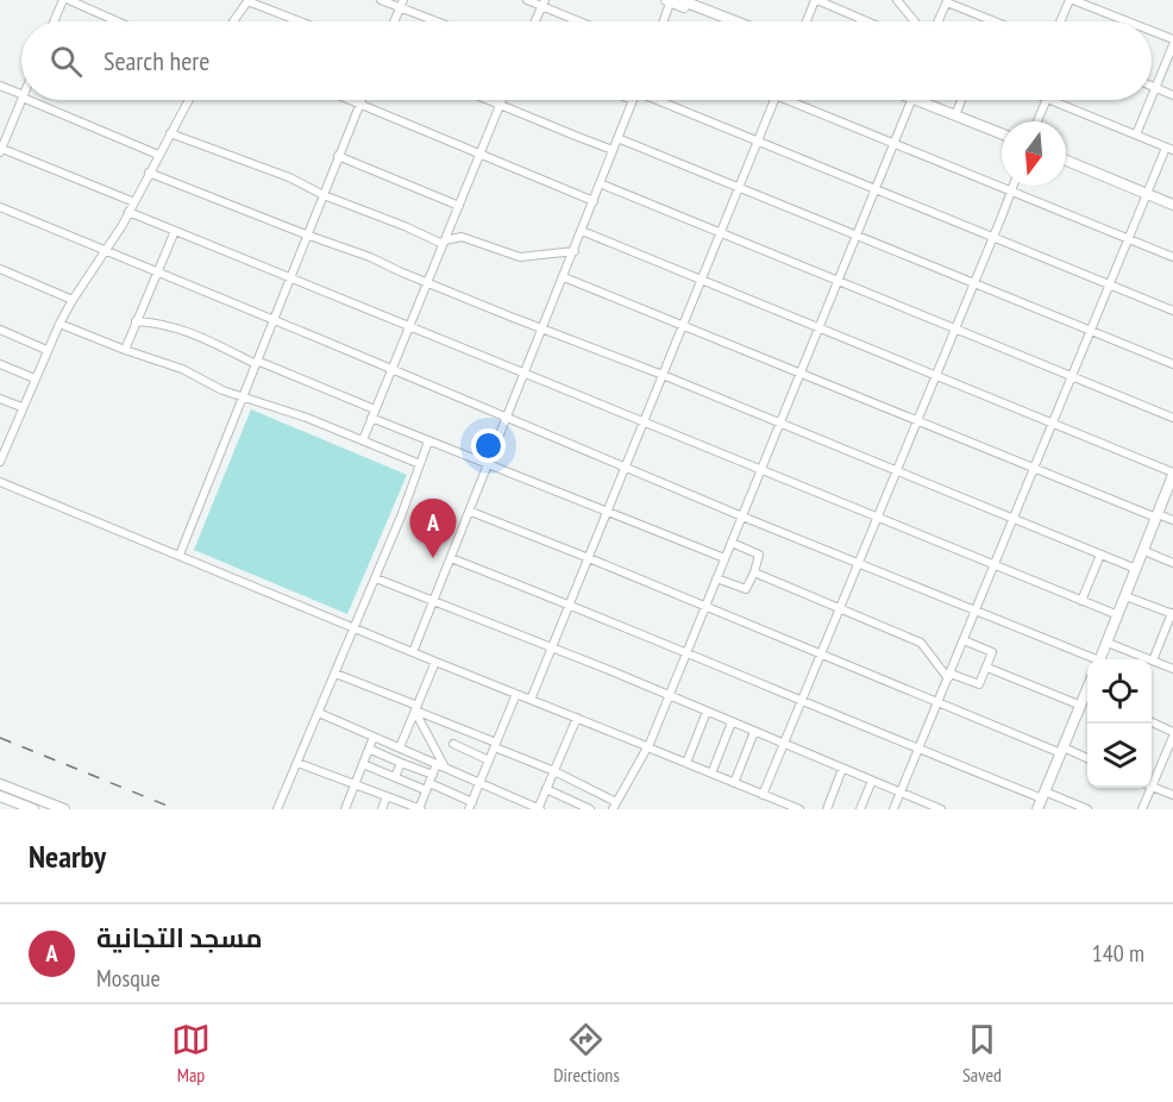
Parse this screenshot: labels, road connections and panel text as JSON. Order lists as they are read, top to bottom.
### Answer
{
  "north": "bottom",
  "page": {
    "search": "Search here",
    "pins": "A",
    "heading": "Nearby",
    "list": [
      {
        "mark": "A",
        "name": "مسجد التجانية",
        "note": "Mosque",
        "value": "140 m"
      }
    ],
    "nav": ["Map", "Directions", "Saved"]
  }
}
